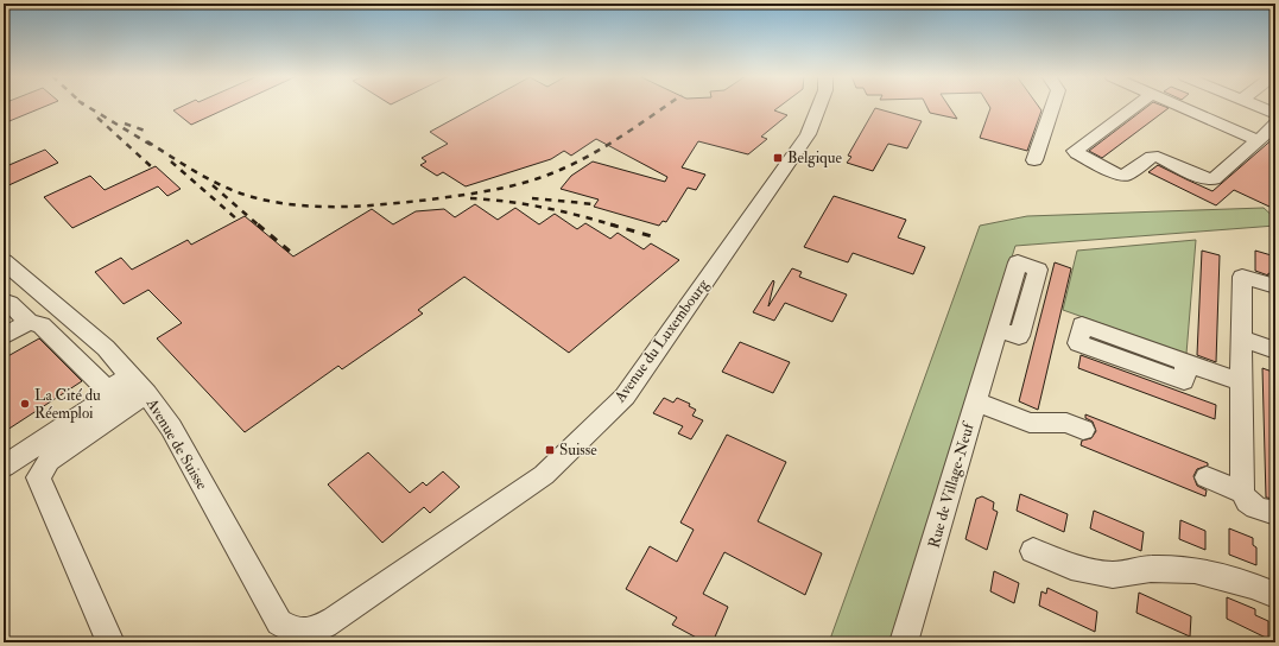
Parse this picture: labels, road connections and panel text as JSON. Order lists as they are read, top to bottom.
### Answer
{
  "streets": {
    "street": ["Avenue du Luxembourg", "Avenue de Suisse", "Rue de Village-Neuf"]
  },
  "crossings": [
    ["Avenue du Luxembourg", "Avenue de Suisse"]
  ],
  "places": {
    "transit": ["Belgique", "Suisse"],
    "other": ["La Cité du Réemploi"]
  }
}
